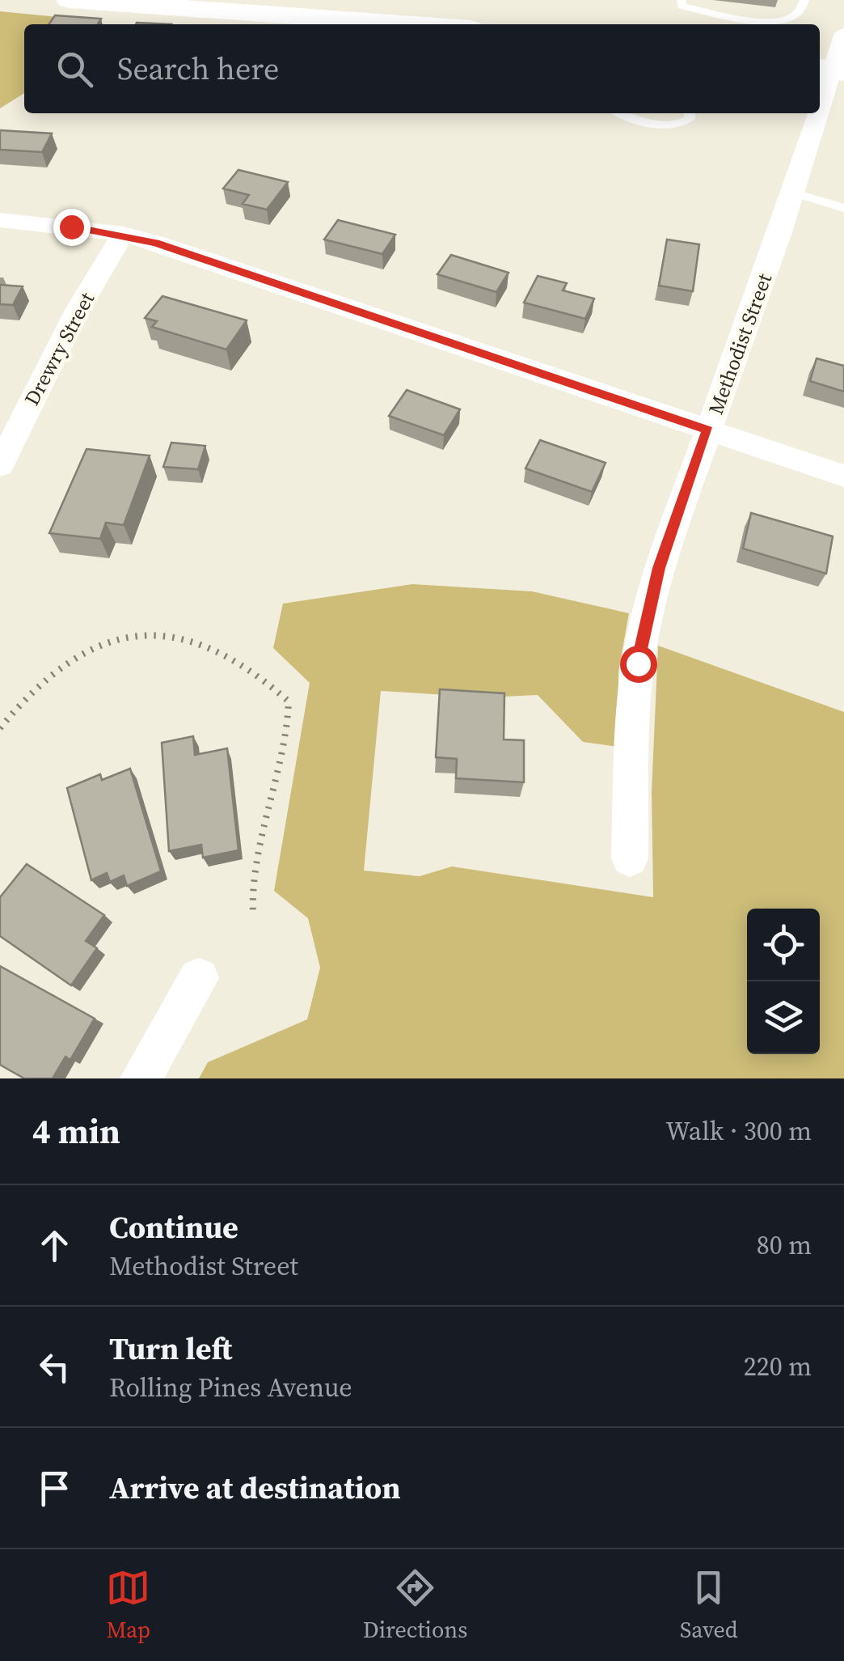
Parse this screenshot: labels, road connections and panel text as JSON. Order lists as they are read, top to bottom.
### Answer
{
  "streets": {
    "street": ["Methodist Street", "Drewry Street"]
  },
  "page": {
    "search": "Search here",
    "heading": ["4 min", "Walk · 300 m"],
    "list": [
      ["Continue", "Methodist Street", "80 m"],
      ["Turn left", "Rolling Pines Avenue", "220 m"],
      "Arrive at destination"
    ],
    "nav": ["Map", "Directions", "Saved"]
  }
}
